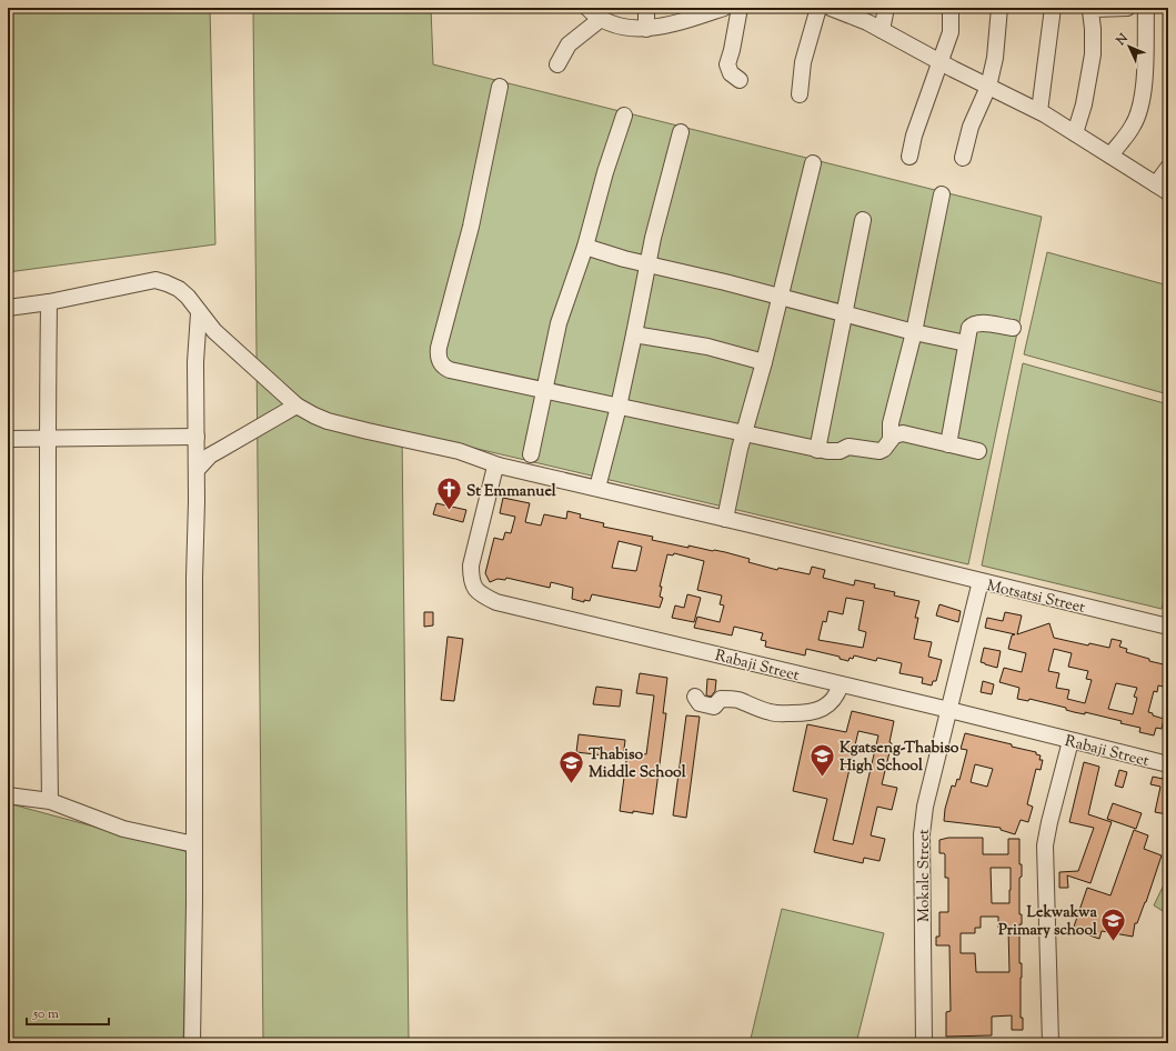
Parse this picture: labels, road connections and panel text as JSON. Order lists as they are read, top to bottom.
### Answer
{
  "streets": {
    "street": ["Motsatsi Street", "Rabaji Street", "Mokale Street"]
  },
  "crossings": [
    ["Motsatsi Street", "Rabaji Street"],
    ["Motsatsi Street", "Mokale Street"],
    ["Rabaji Street", "Mokale Street"]
  ],
  "places": {
    "church": ["St Emmanuel"],
    "school or university": ["Kgatseng-Thabiso High School", "Thabiso Middle School", "Lekwakwa Primary school"]
  },
  "scale_bar": "50 m",
  "north": "top left"
}
